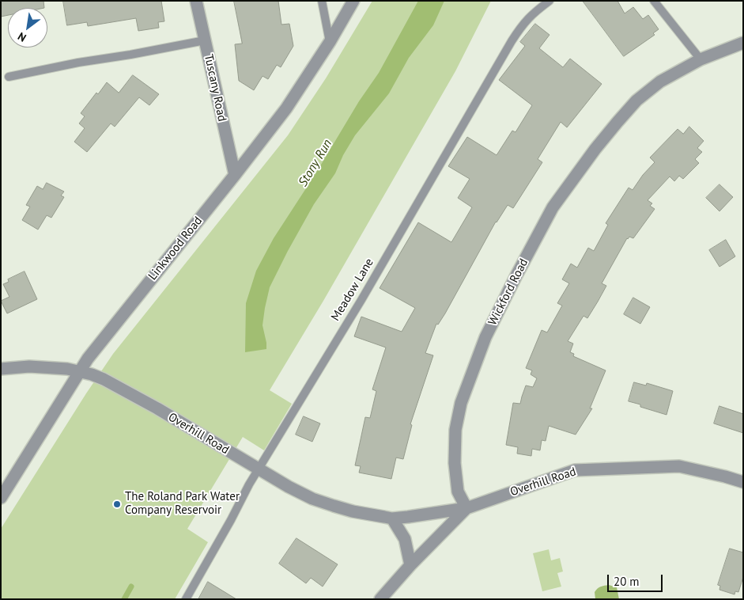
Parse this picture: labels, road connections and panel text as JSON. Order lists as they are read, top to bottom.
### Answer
{
  "streets": {
    "street": [
      "Tuscany Road",
      "Linkwood Road",
      "Wickford Road",
      "Overhill Road"
    ],
    "lane": ["Meadow Lane"]
  },
  "crossings": [
    ["Tuscany Road", "Linkwood Road"],
    ["Linkwood Road", "Overhill Road"],
    ["Meadow Lane", "Overhill Road"],
    ["Wickford Road", "Overhill Road"]
  ],
  "water": ["Stony Run"],
  "places": ["The Roland Park Water Company Reservoir"],
  "scale_bar": "20 m",
  "north": "bottom left"
}
